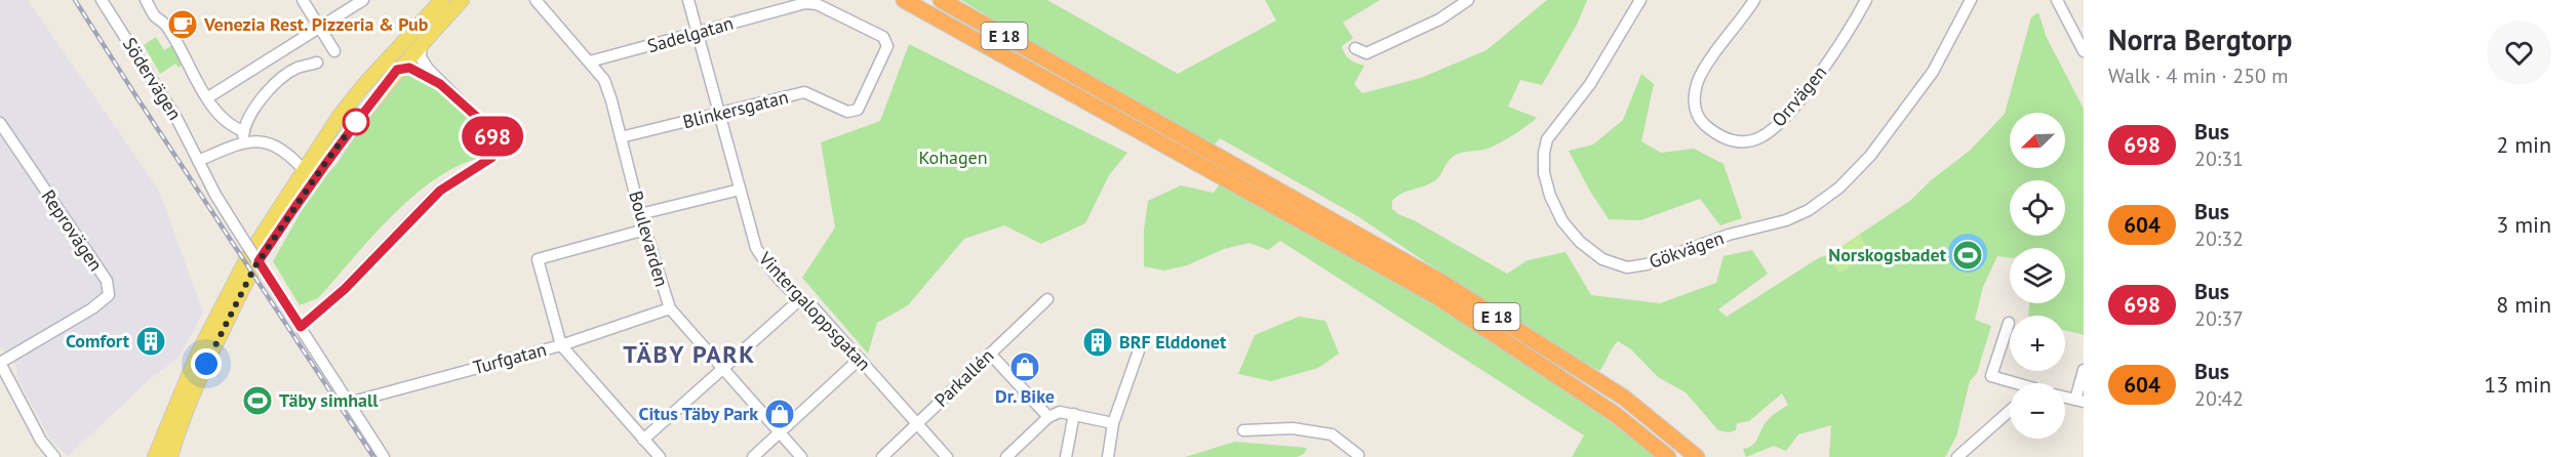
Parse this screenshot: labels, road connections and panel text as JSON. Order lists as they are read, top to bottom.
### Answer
{
  "streets": {
    "highway": ["E 18"],
    "street": [
      "Sadelgatan",
      "Södervägen",
      "Orrvägen",
      "Blinkersgatan",
      "Reprovägen",
      "Boulevarden",
      "Gökvägen",
      "Vintergaloppsgatan",
      "Turfgatan",
      "Parkallén"
    ]
  },
  "crossings": [
    ["Sadelgatan", "Blinkersgatan"],
    ["Sadelgatan", "Boulevarden"],
    ["Sadelgatan", "Vintergaloppsgatan"],
    ["Södervägen", "Turfgatan"],
    ["Blinkersgatan", "Boulevarden"],
    ["Blinkersgatan", "Vintergaloppsgatan"],
    ["Boulevarden", "Turfgatan"],
    ["Vintergaloppsgatan", "Parkallén"]
  ],
  "districts": ["TÄBY PARK"],
  "parks": ["Kohagen"],
  "places": {
    "cafe": ["Venezia Rest. Pizzeria & Pub"],
    "sports": ["Norskogsbadet", "Täby simhall"],
    "building": ["Comfort", "BRF Elddonet"],
    "shop": ["Dr. Bike", "Citus Täby Park"]
  },
  "lines": ["bus line 698"],
  "north": "bottom left",
  "page": {
    "on_map": "698",
    "heading": ["Norra Bergtorp", "Walk · 4 min · 250 m"],
    "list": [
      {
        "mark": "698",
        "name": "Bus",
        "note": "20:31",
        "value": "2 min"
      },
      {
        "mark": "604",
        "name": "Bus",
        "note": "20:32",
        "value": "3 min"
      },
      {
        "mark": "698",
        "name": "Bus",
        "note": "20:37",
        "value": "8 min"
      },
      {
        "mark": "604",
        "name": "Bus",
        "note": "20:42",
        "value": "13 min"
      }
    ],
    "map_buttons": ["+", "−"]
  }
}
